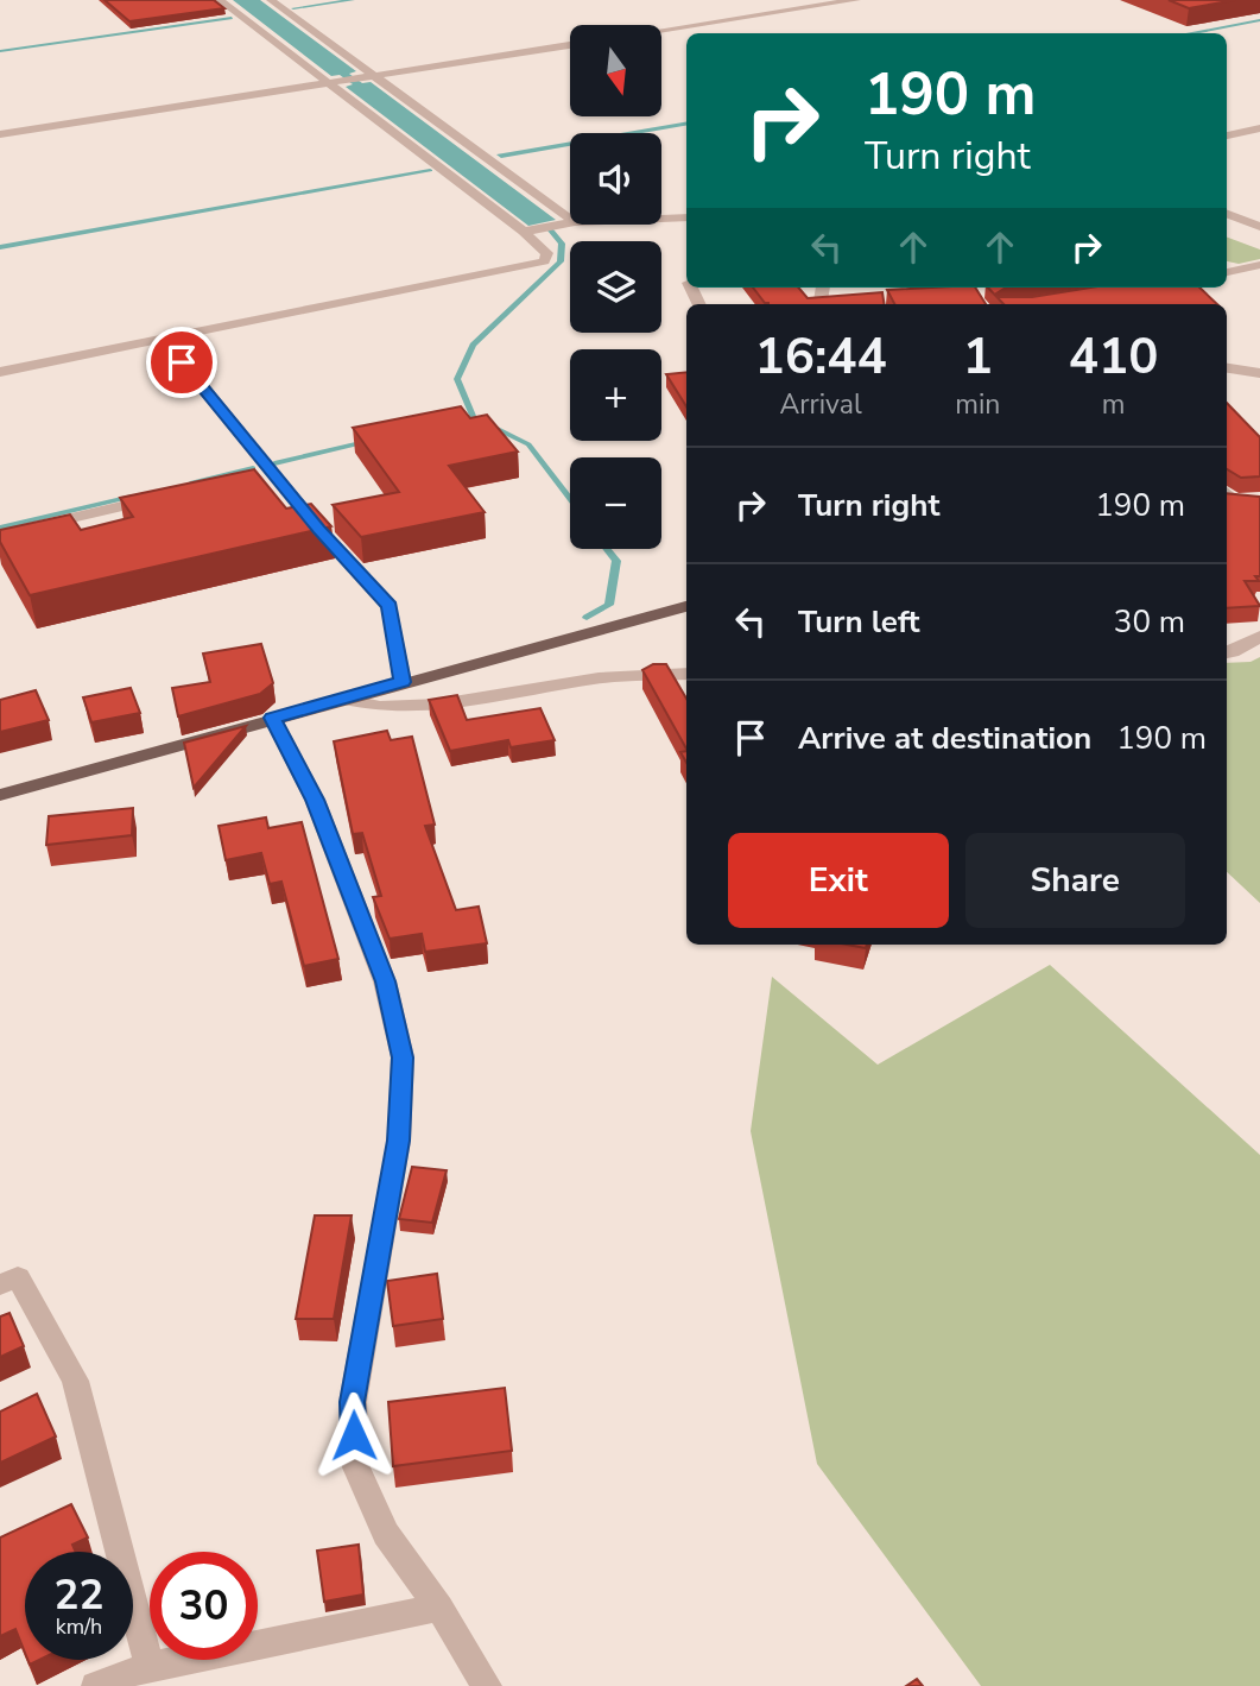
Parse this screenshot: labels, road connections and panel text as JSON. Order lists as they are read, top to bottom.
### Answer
{
  "north": "bottom",
  "page": {
    "map_buttons": ["+", "−"],
    "turn": ["190 m", "Turn right"],
    "eta": [
      "16:44",
      "Arrival",
      "1",
      "min",
      "410",
      "m"
    ],
    "list": [
      {
        "name": "Turn right",
        "value": "190 m"
      },
      {
        "name": "Turn left",
        "value": "30 m"
      },
      {
        "name": "Arrive at destination",
        "value": "190 m"
      }
    ],
    "buttons": ["Exit", "Share"],
    "speed": "22 km/h",
    "limit": "30"
  }
}
